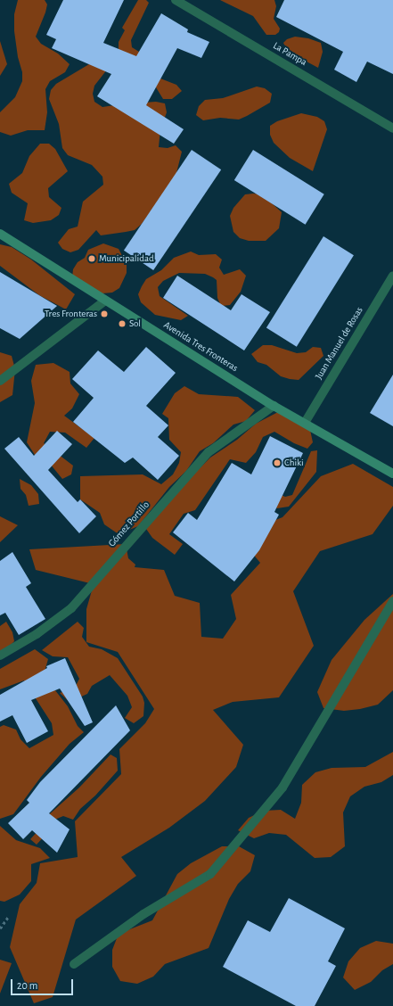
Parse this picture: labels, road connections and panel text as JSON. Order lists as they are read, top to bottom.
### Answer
{
  "streets": {
    "main road": ["Avenida Tres Fronteras"],
    "street": ["La Pampa", "Juan Manuel de Rosas", "Gómez Portillo"]
  },
  "crossings": [
    ["Juan Manuel de Rosas", "Avenida Tres Fronteras"],
    ["Avenida Tres Fronteras", "Gómez Portillo"]
  ],
  "places": [
    "Municipalidad",
    "Tres Fronteras",
    "Sol",
    "Chiki"
  ],
  "scale_bar": "20 m"
}
